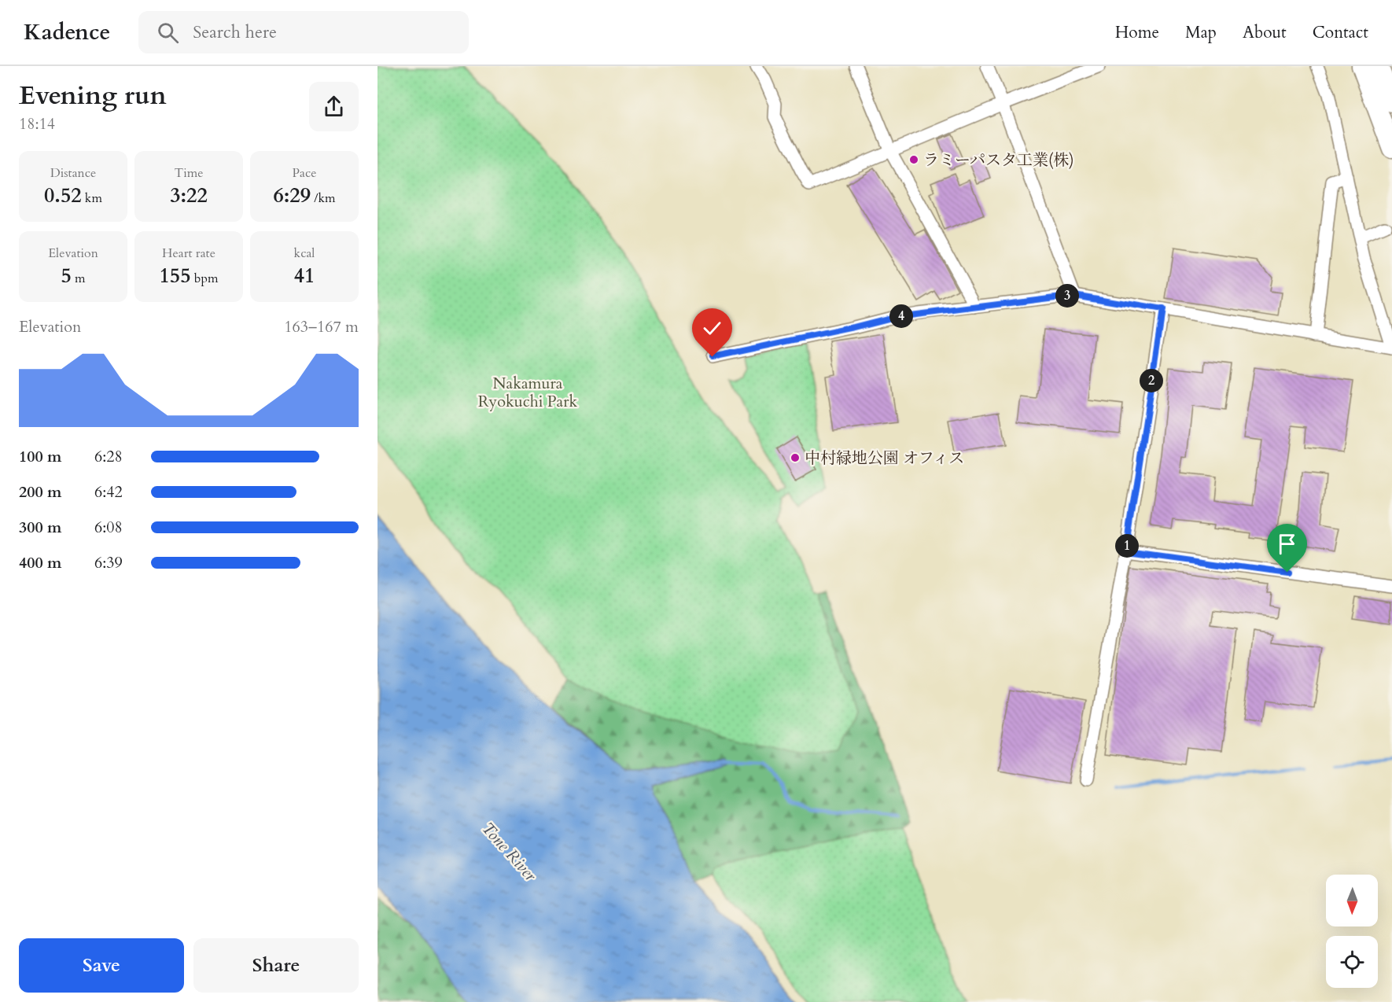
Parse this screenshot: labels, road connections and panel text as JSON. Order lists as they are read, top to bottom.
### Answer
{
  "water": ["Tone River"],
  "parks": ["Nakamura Ryokuchi Park"],
  "places": ["ラミーパスタ工業(株)", "中村緑地公園 オフィス"],
  "north": "bottom",
  "page": {
    "header": "Kadence",
    "search": "Search here",
    "nav": [
      "Home",
      "Map",
      "About",
      "Contact"
    ],
    "heading": ["Evening run", "18:14"],
    "stats": [
      ["Distance", "0.52 km"],
      ["Time", "3:22"],
      ["Pace", "6:29 /km"],
      ["Elevation", "5 m"],
      ["Heart rate", "155 bpm"],
      ["kcal", "41"]
    ],
    "pins": [
      "3",
      "4",
      "2",
      "1"
    ],
    "chart": ["Elevation", "163–167 m"],
    "list": [
      {
        "name": "100 m",
        "note": "6:28"
      },
      {
        "name": "200 m",
        "note": "6:42"
      },
      {
        "name": "300 m",
        "note": "6:08"
      },
      {
        "name": "400 m",
        "note": "6:39"
      }
    ],
    "buttons": ["Save", "Share"]
  }
}
